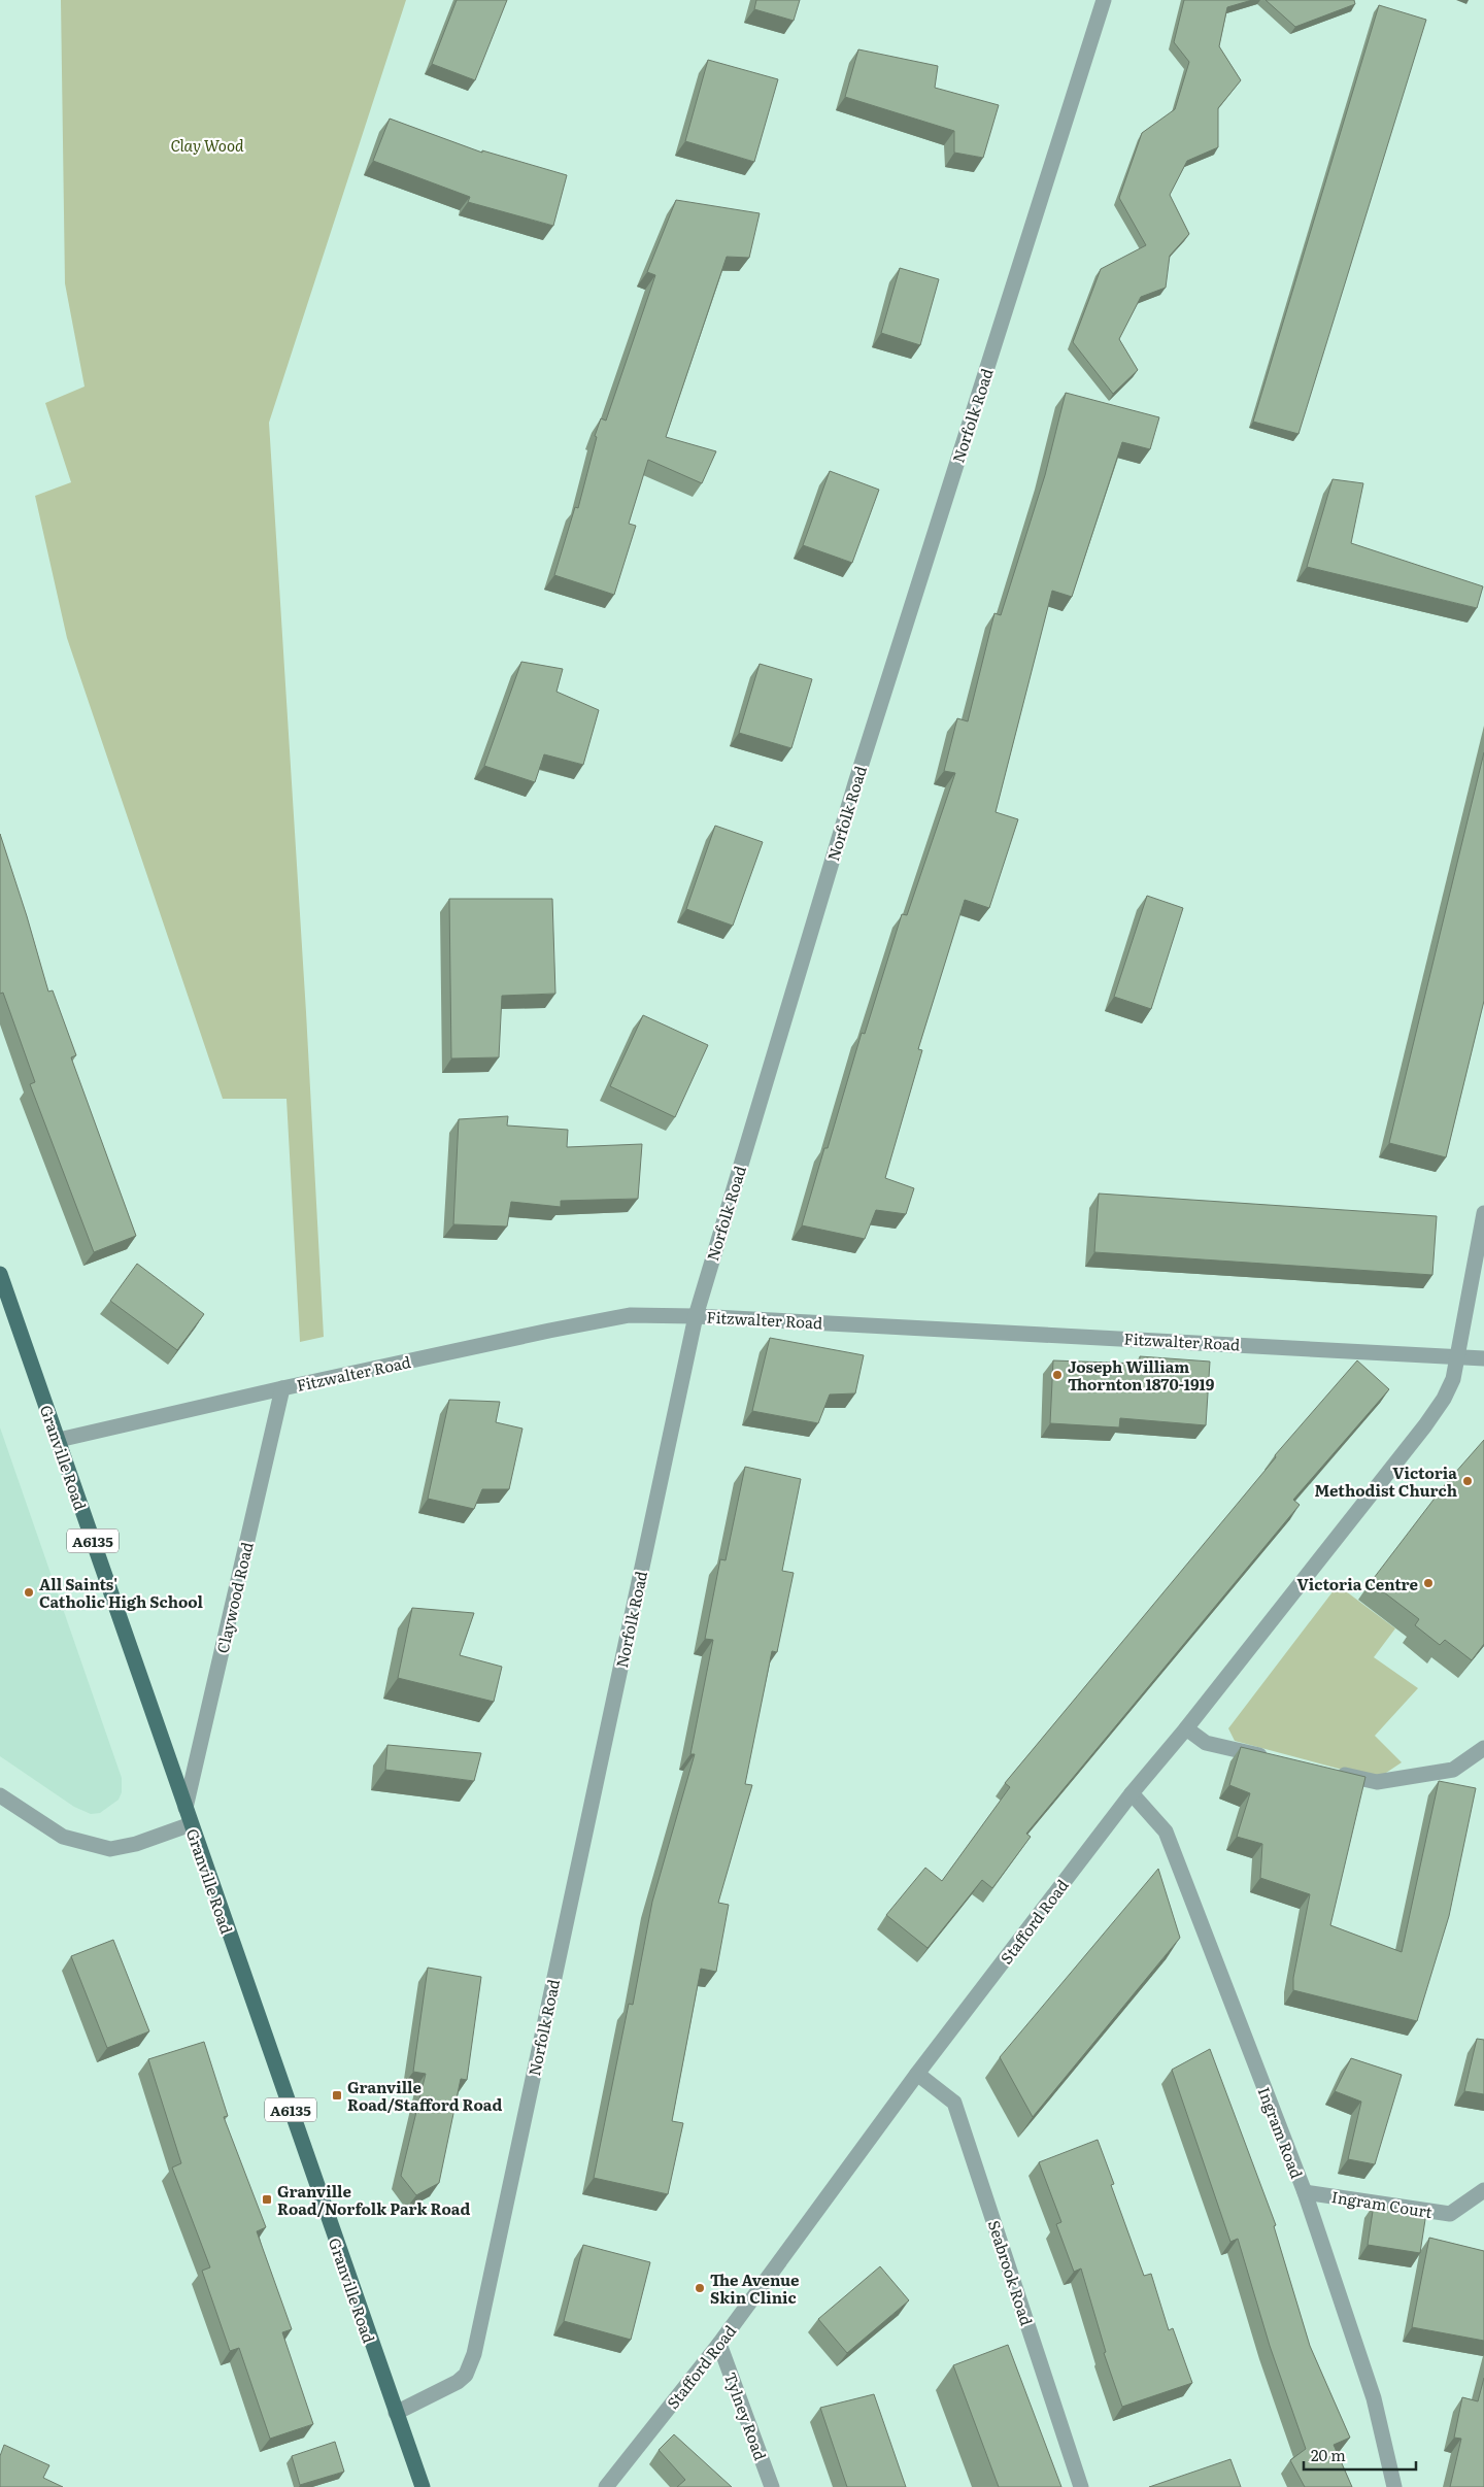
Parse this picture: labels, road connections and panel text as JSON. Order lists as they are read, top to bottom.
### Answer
{
  "streets": {
    "main road": ["Granville Road", "A6135"],
    "street": [
      "Norfolk Road",
      "Fitzwalter Road",
      "Claywood Road",
      "Stafford Road",
      "Ingram Road",
      "Ingram Court",
      "Seabrook Road",
      "Tylney Road"
    ]
  },
  "crossings": [
    ["Norfolk Road", "Fitzwalter Road"],
    ["Norfolk Road", "Granville Road"],
    ["Fitzwalter Road", "Granville Road"],
    ["Fitzwalter Road", "Claywood Road"],
    ["Fitzwalter Road", "Stafford Road"],
    ["Granville Road", "Claywood Road"],
    ["Stafford Road", "Ingram Road"],
    ["Stafford Road", "Seabrook Road"],
    ["Stafford Road", "Tylney Road"],
    ["Ingram Road", "Ingram Court"]
  ],
  "parks": ["Clay Wood"],
  "places": {
    "other": [
      "Joseph William Thornton 1870-1919",
      "Victoria Methodist Church",
      "Victoria Centre",
      "All Saints' Catholic High School",
      "The Avenue Skin Clinic"
    ],
    "transit": ["Granville Road/Stafford Road", "Granville Road/Norfolk Park Road"]
  },
  "scale_bar": "20 m"
}
